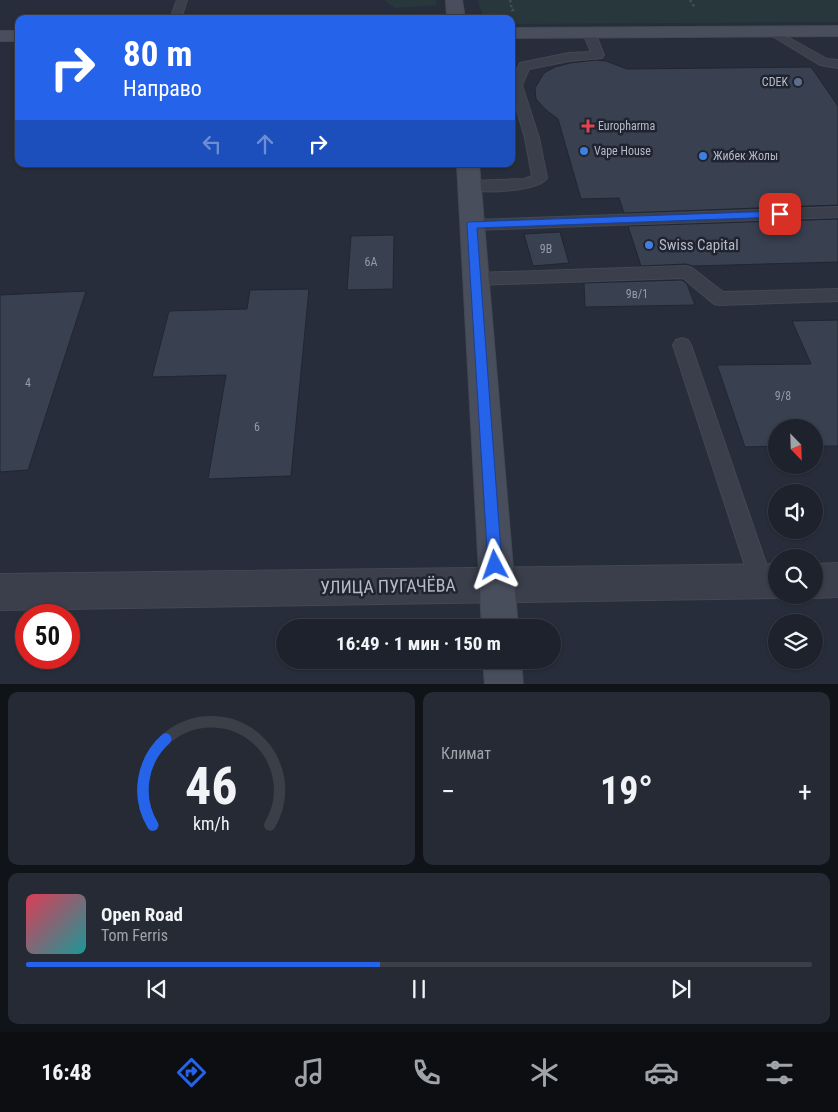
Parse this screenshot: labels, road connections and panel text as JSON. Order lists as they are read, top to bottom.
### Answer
{
  "streets": {
    "street": ["УЛИЦА ПУГАЧЁВА"]
  },
  "places": {
    "other": [
      "CDEK",
      "Vape House",
      "Жибек Жолы",
      "Swiss Capital"
    ],
    "health": ["Europharma"]
  },
  "house_numbers": [
    "9В",
    "6А",
    "9в/1",
    "4",
    "9/8",
    "6"
  ],
  "north": "bottom right",
  "page": {
    "turn": ["80 m", "Направо"],
    "limit": "50",
    "trip": "16:49 · 1 мин · 150 m",
    "tile": "Климат",
    "heat": ["−", "19°", "+"],
    "song": ["Open Road", "Tom Ferris"],
    "tabs": "16:48",
    "gauge": ["46", "km/h"]
  }
}
